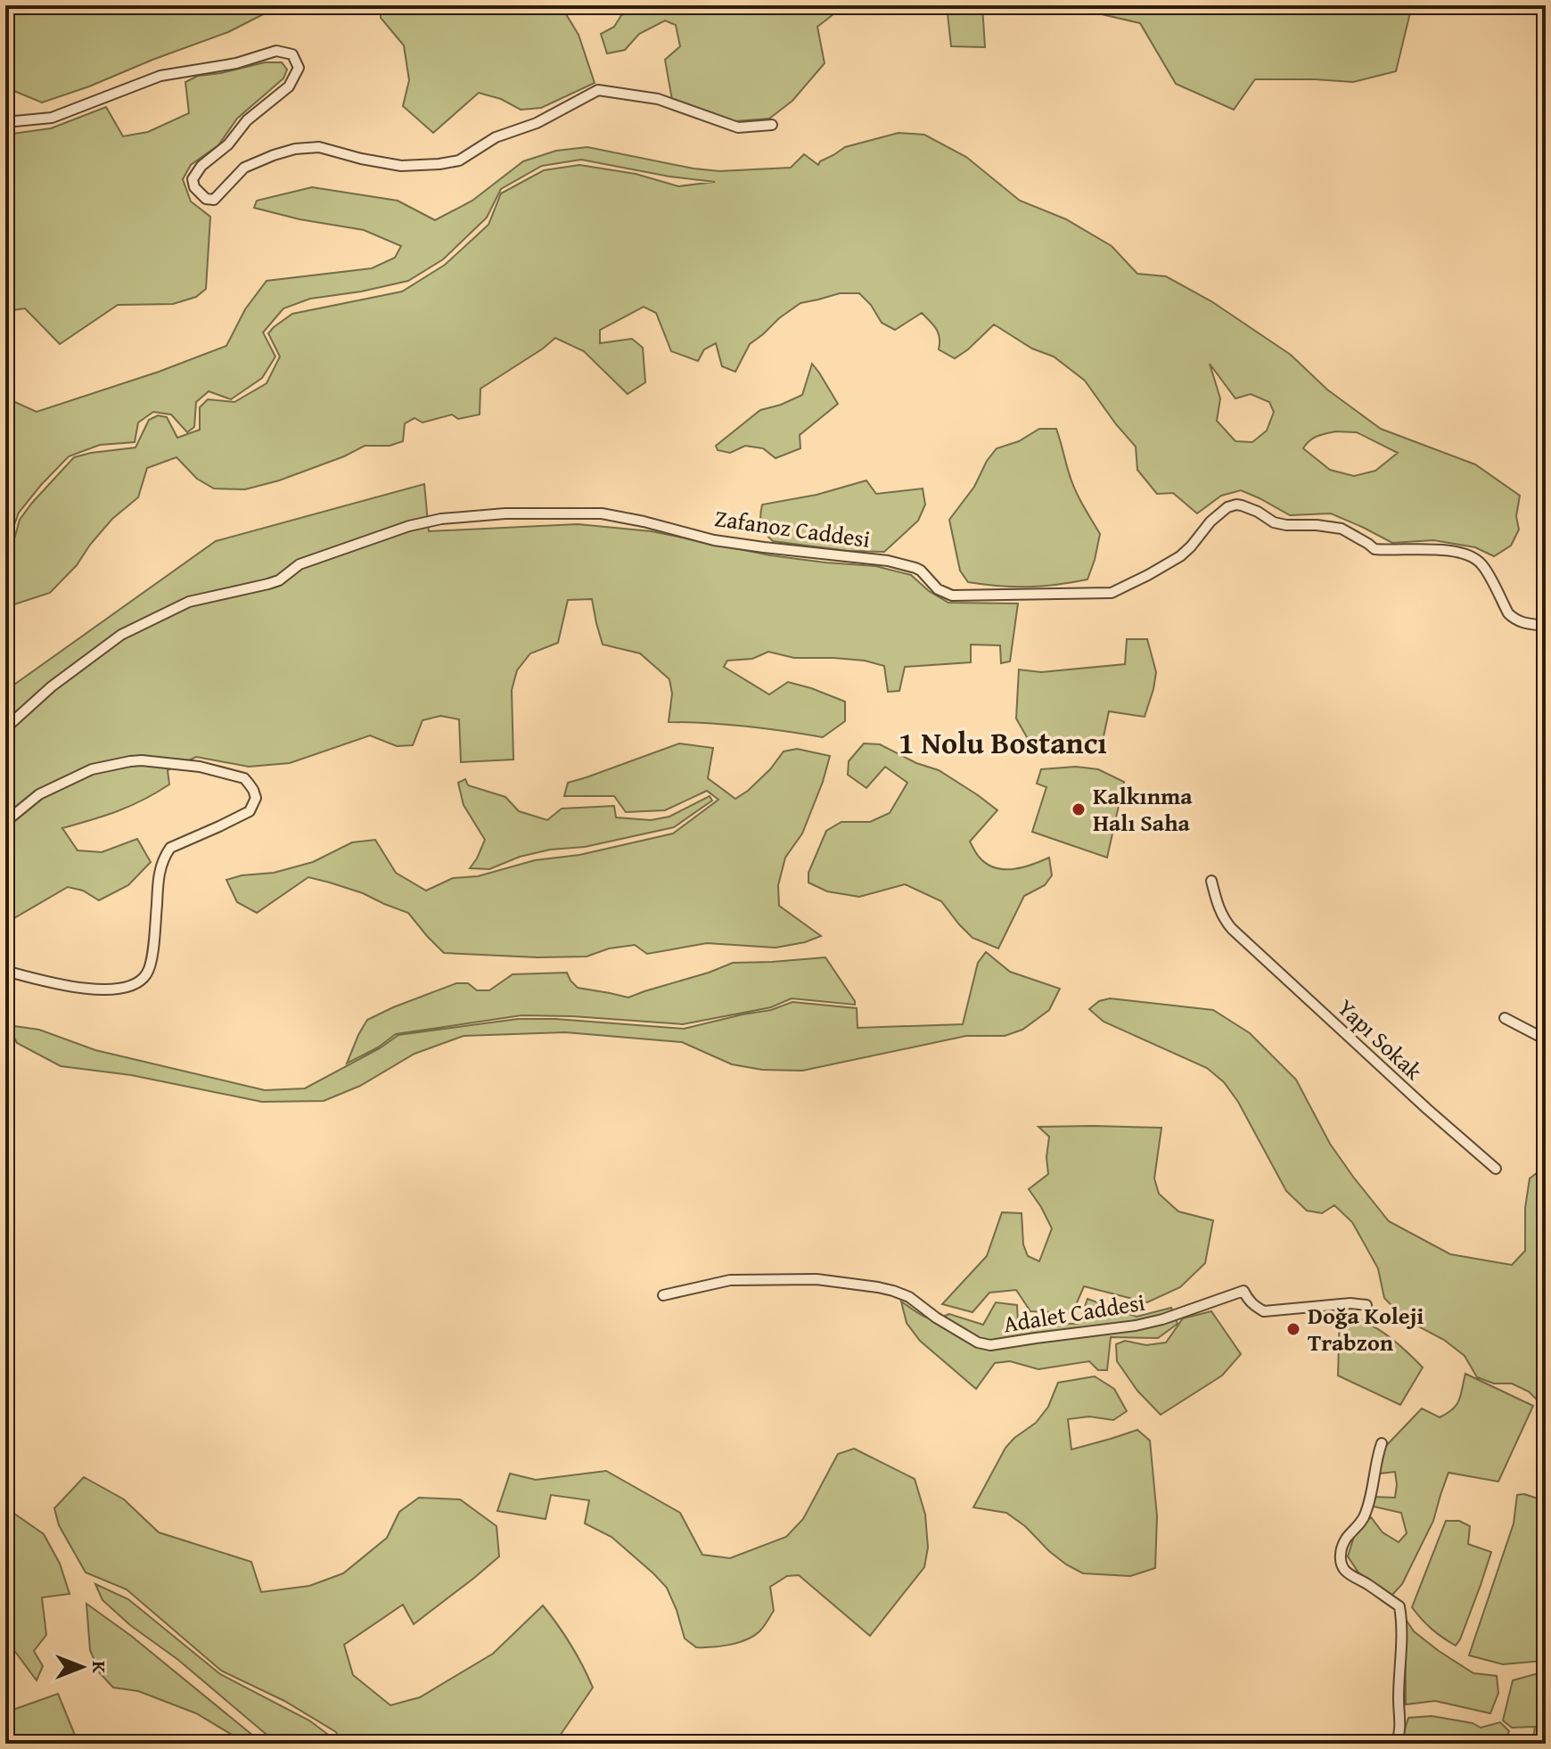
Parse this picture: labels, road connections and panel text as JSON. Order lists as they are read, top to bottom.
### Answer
{
  "streets": {
    "street": ["Zafanoz Caddesi", "Yapı Sokak", "Adalet Caddesi"]
  },
  "districts": ["1 Nolu Bostancı"],
  "places": ["Kalkınma Halı Saha", "Doğa Koleji Trabzon"],
  "north": "right"
}
